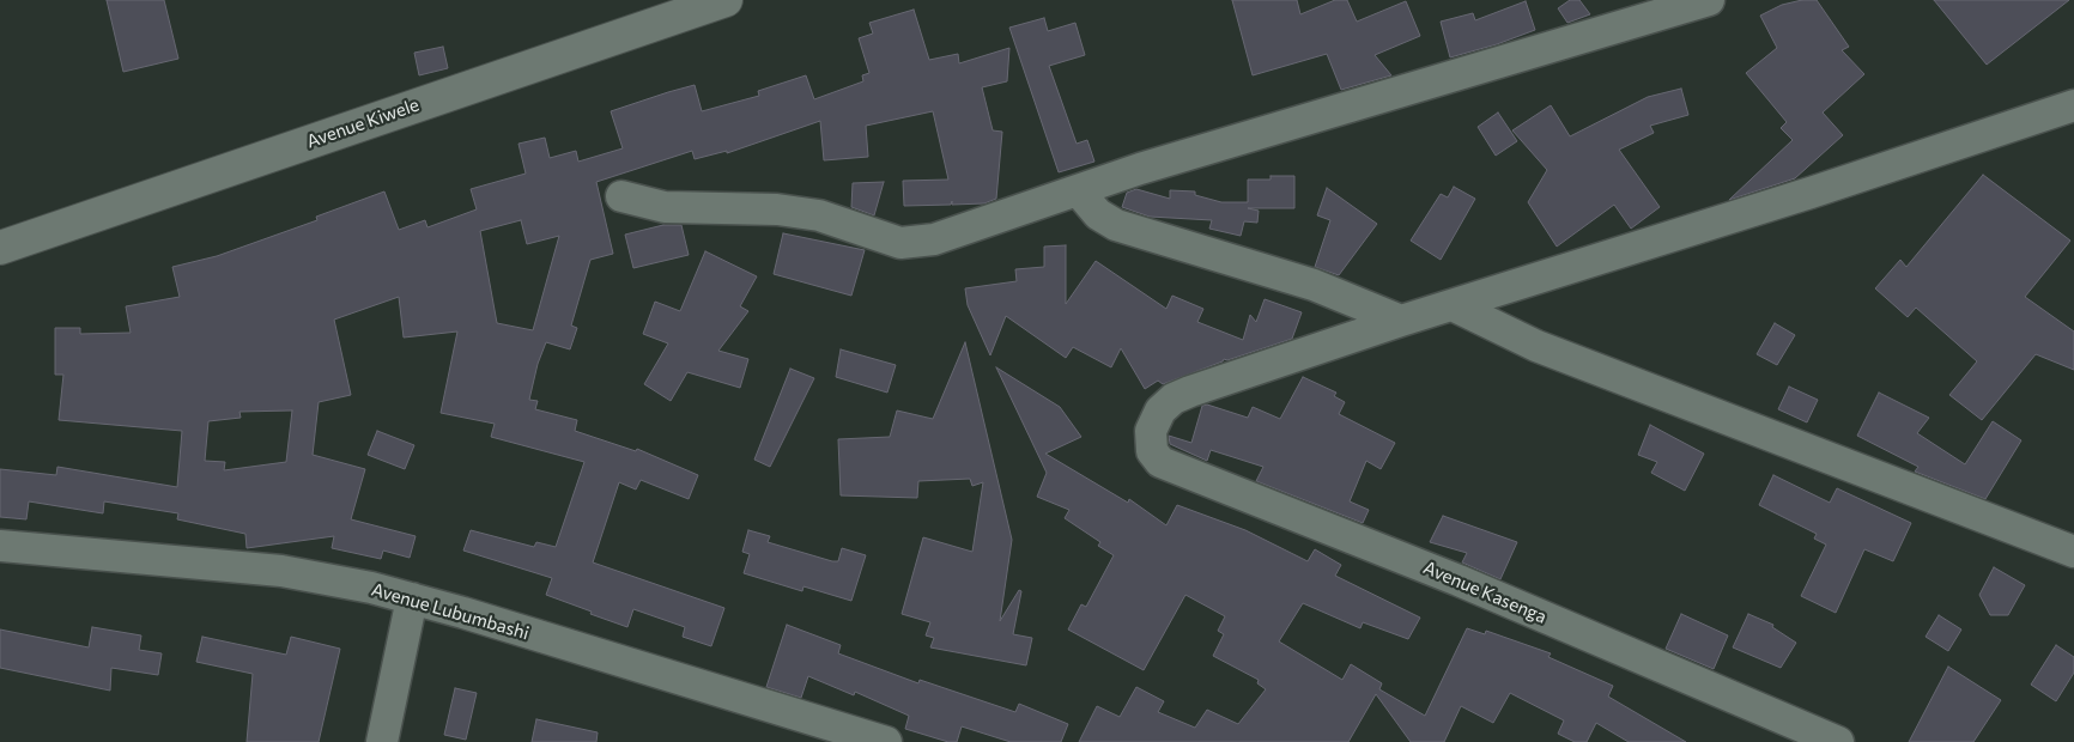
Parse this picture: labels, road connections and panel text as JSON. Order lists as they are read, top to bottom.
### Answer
{
  "streets": {
    "street": ["Avenue Kiwele", "Avenue Kasenga", "Avenue Lubumbashi"]
  }
}
